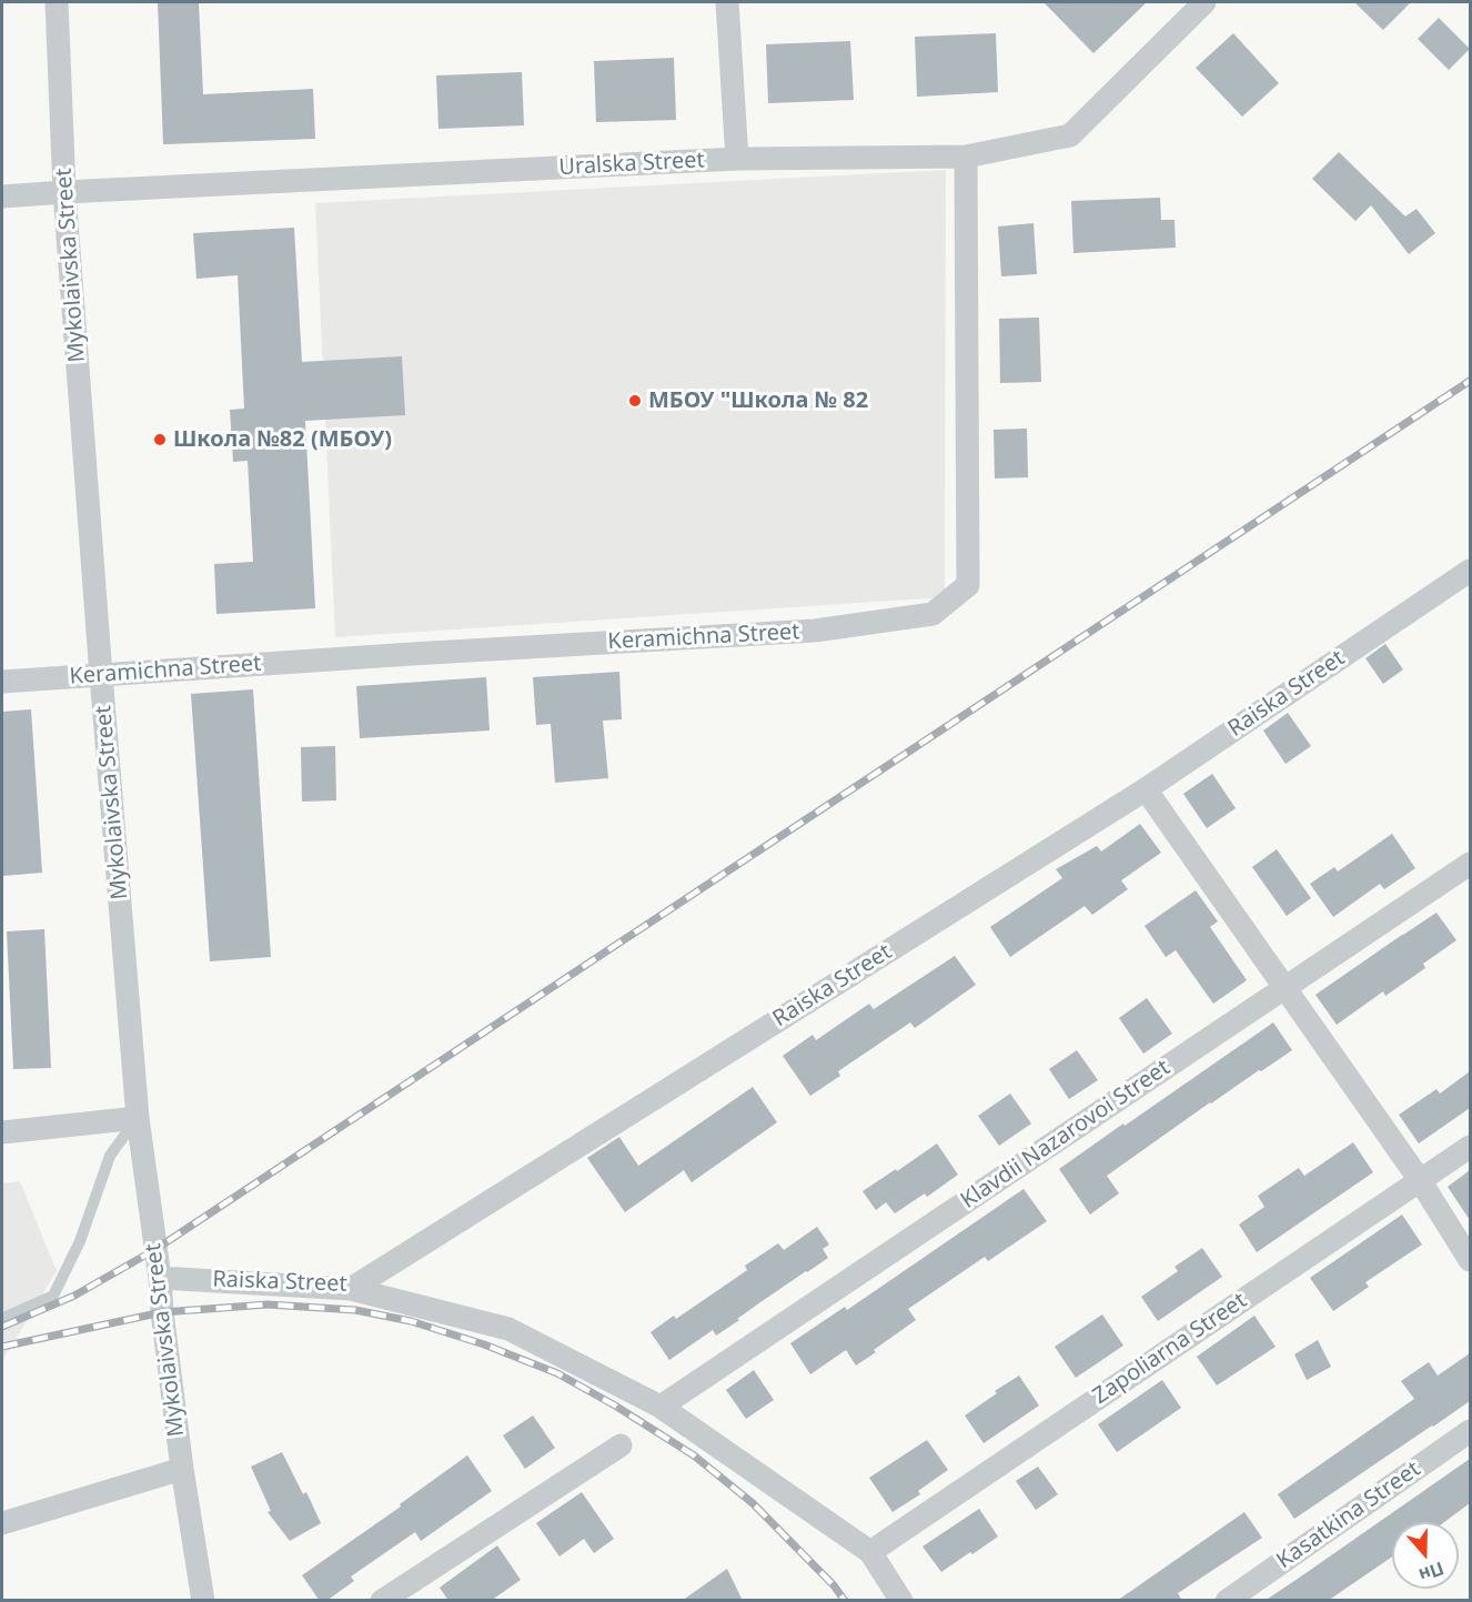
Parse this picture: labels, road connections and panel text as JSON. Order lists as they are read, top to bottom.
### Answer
{
  "streets": {
    "street": [
      "Uralska Street",
      "Mykolaivska Street",
      "Keramichna Street",
      "Raiska Street",
      "Klavdii Nazarovoi Street",
      "Zapoliarna Street",
      "Kasatkina Street"
    ]
  },
  "crossings": [
    ["Uralska Street", "Mykolaivska Street"],
    ["Uralska Street", "Keramichna Street"],
    ["Mykolaivska Street", "Keramichna Street"],
    ["Mykolaivska Street", "Raiska Street"]
  ],
  "places": ["МБОУ \"Школа № 82", "Школа №82 (МБОУ)"],
  "north": "bottom"
}
